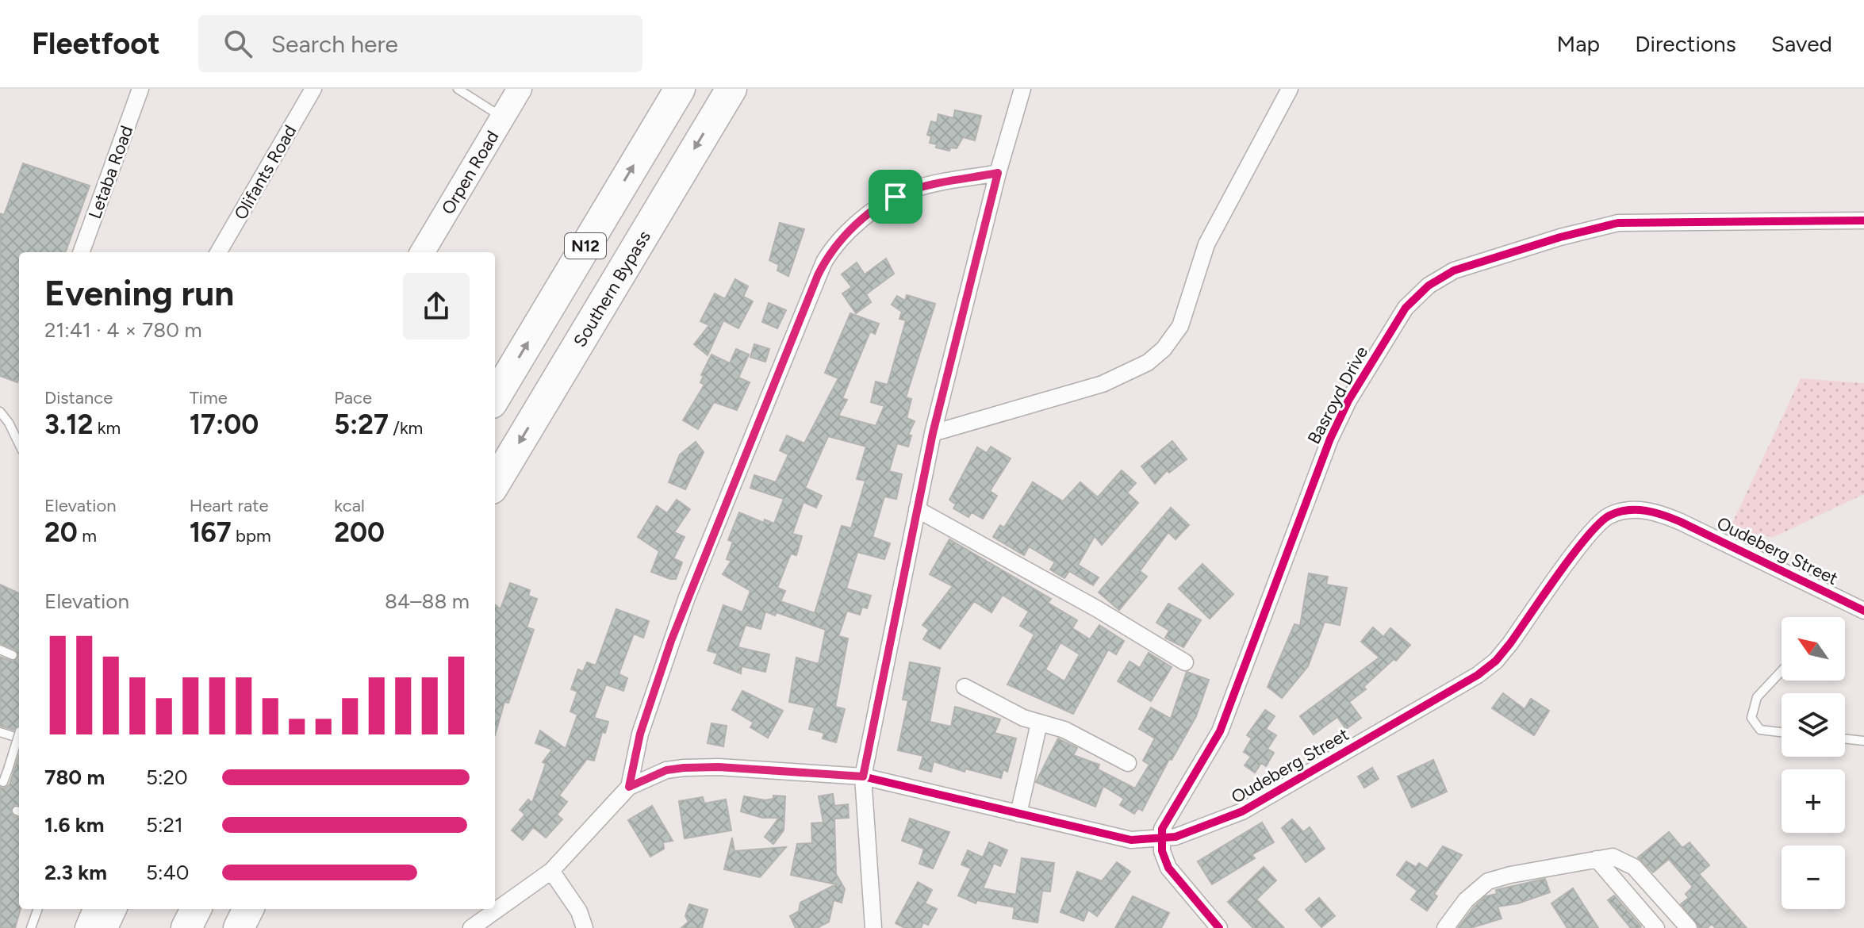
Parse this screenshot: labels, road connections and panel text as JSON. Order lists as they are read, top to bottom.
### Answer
{
  "streets": {
    "highway": ["N12", "Southern Bypass"],
    "street": [
      "Letaba Road",
      "Olifants Road",
      "Orpen Road",
      "Basroyd Drive",
      "Oudeberg Street"
    ]
  },
  "crossings": [
    ["Basroyd Drive", "Oudeberg Street"]
  ],
  "north": "top left",
  "page": {
    "header": "Fleetfoot",
    "search": "Search here",
    "nav": ["Map", "Directions", "Saved"],
    "heading": ["Evening run", "21:41 · 4 × 780 m"],
    "stats": [
      ["Distance", "3.12 km"],
      ["Time", "17:00"],
      ["Pace", "5:27 /km"],
      ["Elevation", "20 m"],
      ["Heart rate", "167 bpm"],
      ["kcal", "200"]
    ],
    "chart": ["Elevation", "84–88 m"],
    "map_buttons": ["+", "−"],
    "list": [
      {
        "name": "780 m",
        "note": "5:20"
      },
      {
        "name": "1.6 km",
        "note": "5:21"
      },
      {
        "name": "2.3 km",
        "note": "5:40"
      }
    ]
  }
}
